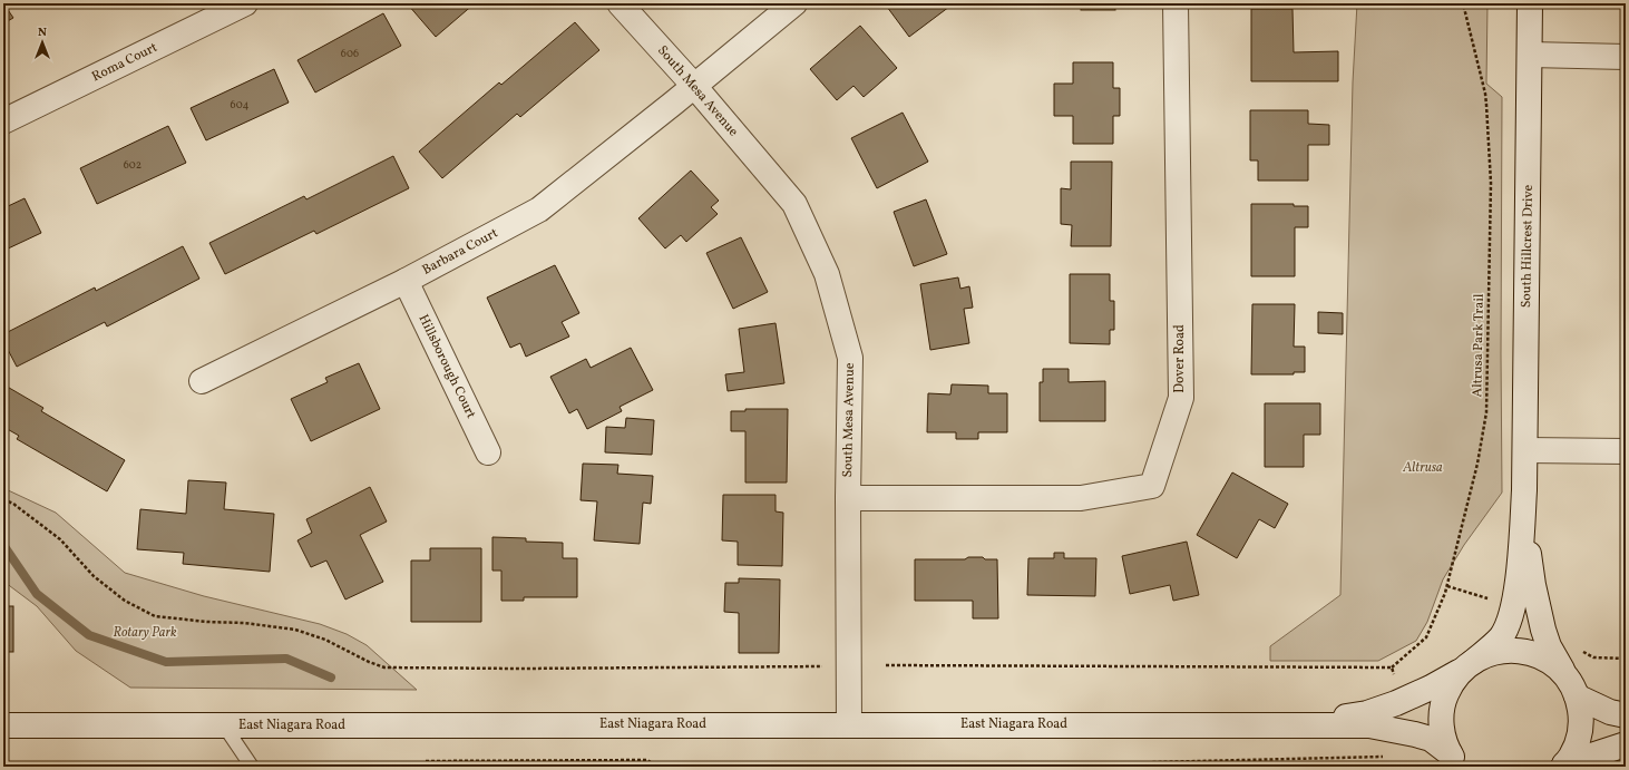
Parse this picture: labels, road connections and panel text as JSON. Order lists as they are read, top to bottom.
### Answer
{
  "streets": {
    "street": [
      "Roma Court",
      "South Mesa Avenue",
      "South Hillcrest Drive",
      "Barbara Court",
      "Dover Road",
      "Hillsborough Court",
      "East Niagara Road"
    ],
    "path": ["Altrusa Park Trail"]
  },
  "crossings": [
    ["South Mesa Avenue", "Barbara Court"],
    ["South Mesa Avenue", "Dover Road"],
    ["South Mesa Avenue", "East Niagara Road"],
    ["South Hillcrest Drive", "East Niagara Road"],
    ["Barbara Court", "Hillsborough Court"]
  ],
  "parks": ["Altrusa", "Rotary Park"],
  "house_numbers": ["606", "604", "602"],
  "north": "top"
}
